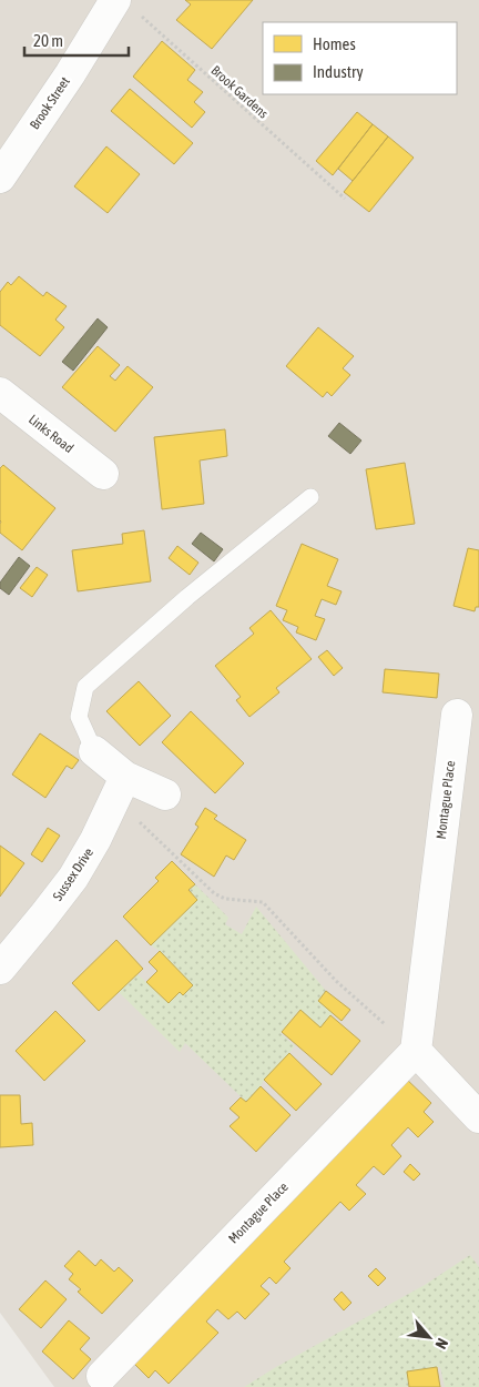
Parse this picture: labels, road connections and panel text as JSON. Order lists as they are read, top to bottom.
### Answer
{
  "streets": {
    "street": [
      "Brook Street",
      "Links Road",
      "Montague Place",
      "Sussex Drive"
    ],
    "path": ["Brook Gardens"]
  },
  "crossings": [
    ["Brook Gardens", "Brook Street"]
  ],
  "legend": ["Homes", "Industry"],
  "scale_bar": "20 m",
  "north": "bottom right"
}
